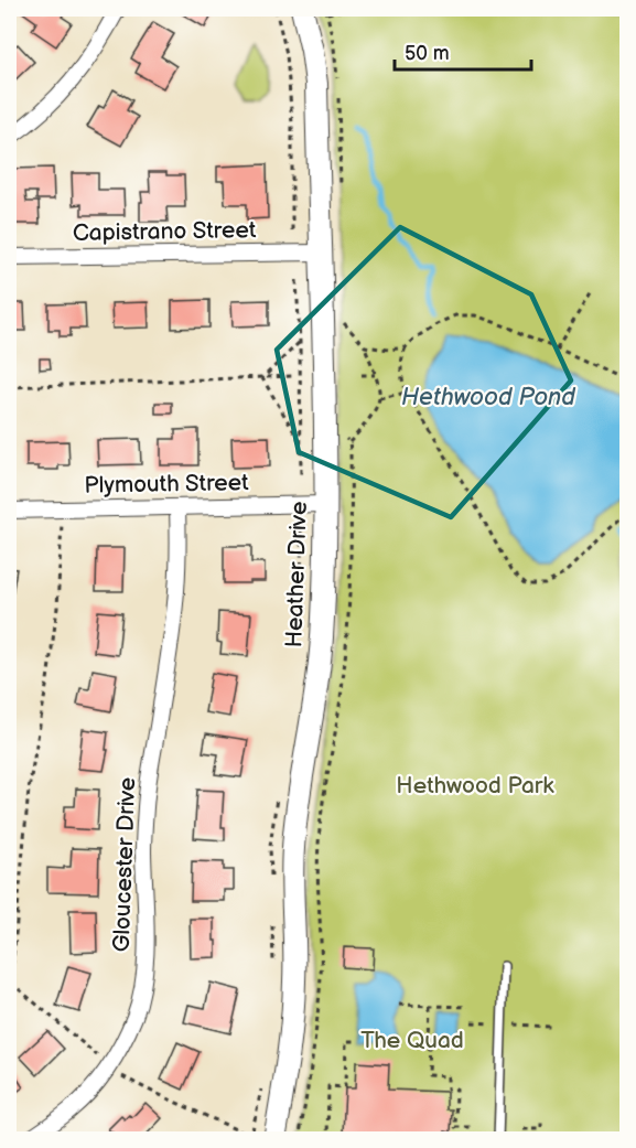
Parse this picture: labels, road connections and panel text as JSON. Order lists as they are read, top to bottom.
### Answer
{
  "streets": {
    "street": [
      "Capistrano Street",
      "Plymouth Street",
      "Heather Drive",
      "Gloucester Drive"
    ]
  },
  "crossings": [
    ["Capistrano Street", "Heather Drive"],
    ["Plymouth Street", "Heather Drive"],
    ["Plymouth Street", "Gloucester Drive"]
  ],
  "water": ["Hethwood Pond"],
  "parks": ["Hethwood Park", "The Quad"],
  "scale_bar": "50 m"
}
